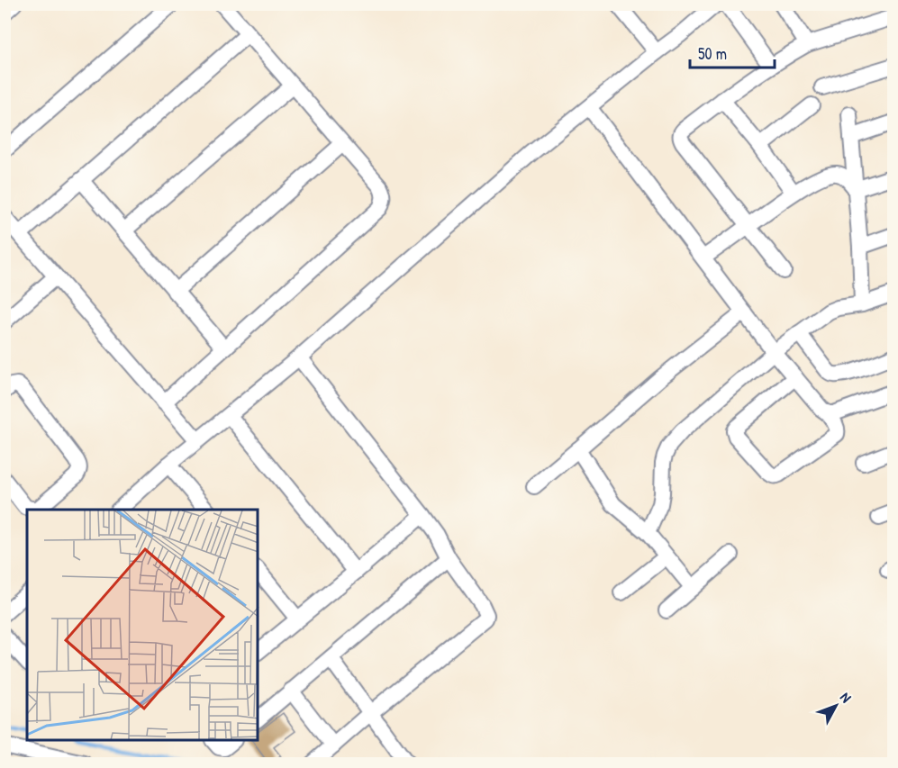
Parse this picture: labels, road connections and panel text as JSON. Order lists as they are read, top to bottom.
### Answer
{
  "scale_bar": "50 m",
  "north": "top right"
}
